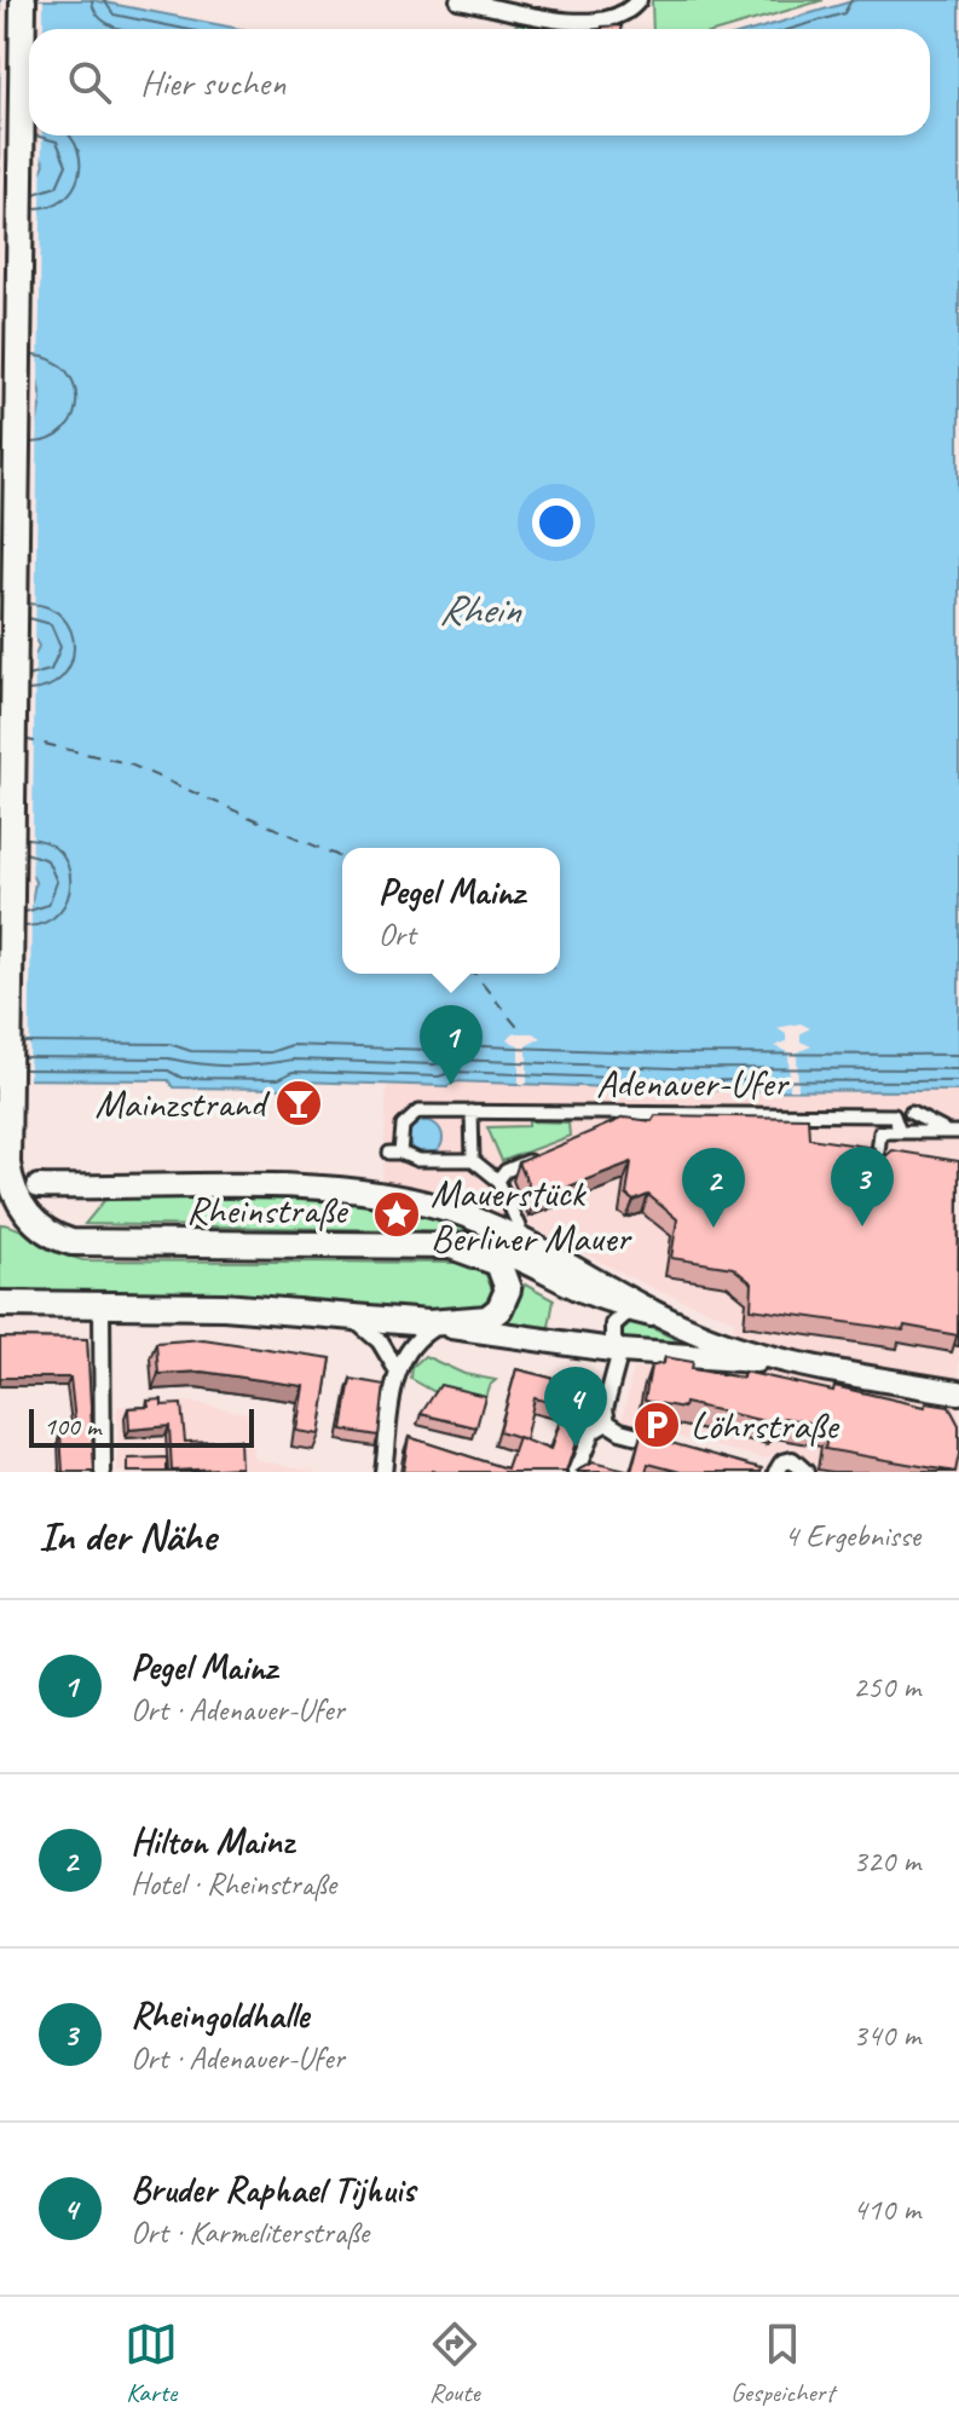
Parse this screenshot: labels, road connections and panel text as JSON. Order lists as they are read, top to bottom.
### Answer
{
  "streets": {
    "main road": ["Rheinstraße"],
    "street": ["Adenauer-Ufer"]
  },
  "water": ["Rhein"],
  "places": {
    "bar": ["Mainzstrand"],
    "place": ["Mauerstück Berliner Mauer"],
    "parking": ["Löhrstraße"]
  },
  "scale_bar": "100 m",
  "page": {
    "search": "Hier suchen",
    "popup": ["Pegel Mainz", "Ort"],
    "pins": [
      "1",
      "3",
      "2",
      "4"
    ],
    "scale": "100 m",
    "heading": ["In der Nähe", "4 Ergebnisse"],
    "list": [
      {
        "mark": "1",
        "name": "Pegel Mainz",
        "note": "Ort · Adenauer-Ufer",
        "value": "250 m"
      },
      {
        "mark": "2",
        "name": "Hilton Mainz",
        "note": "Hotel · Rheinstraße",
        "value": "320 m"
      },
      {
        "mark": "3",
        "name": "Rheingoldhalle",
        "note": "Ort · Adenauer-Ufer",
        "value": "340 m"
      },
      {
        "mark": "4",
        "name": "Bruder Raphael Tijhuis",
        "note": "Ort · Karmeliterstraße",
        "value": "410 m"
      }
    ],
    "nav": ["Karte", "Route", "Gespeichert"]
  }
}
